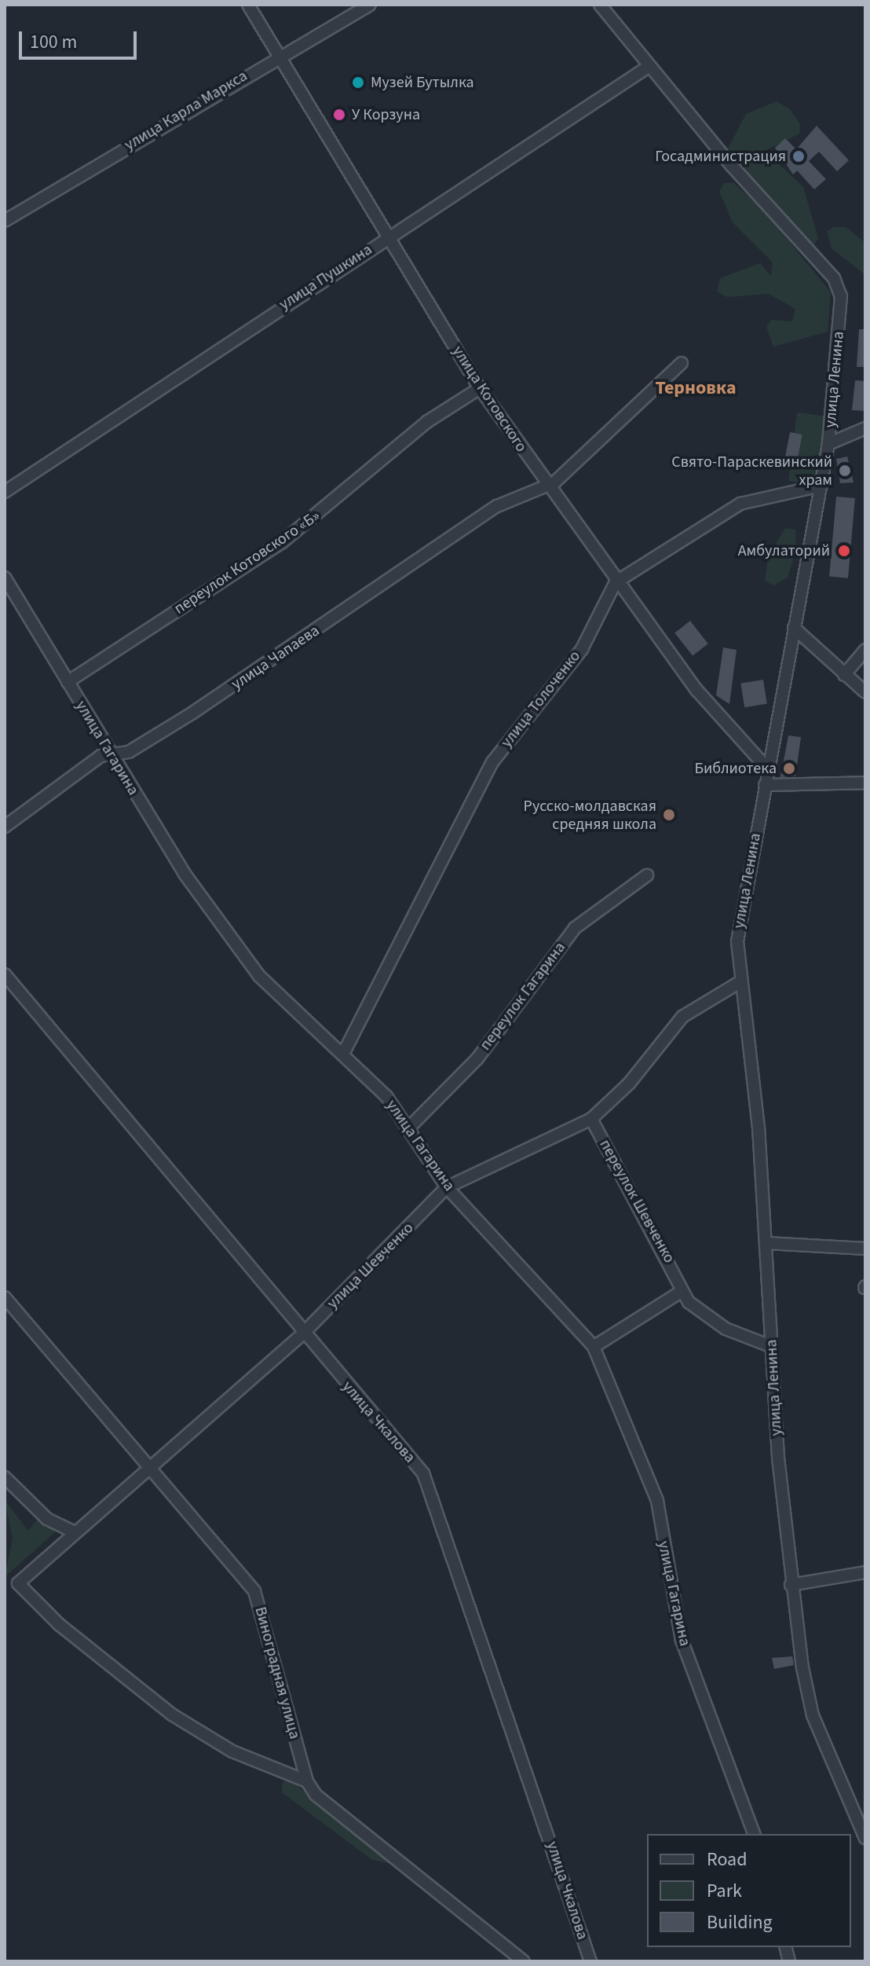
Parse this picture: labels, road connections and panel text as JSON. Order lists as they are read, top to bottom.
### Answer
{
  "streets": {
    "street": [
      "улица Карла Маркса",
      "улица Пушкина",
      "улица Ленина",
      "улица Котовского",
      "переулок Котовского «Б»",
      "улица Чапаева",
      "улица Толоченко",
      "улица Гагарина",
      "переулок Гагарина",
      "переулок Шевченко",
      "улица Шевченко",
      "улица Чкалова",
      "Виноградная улица"
    ]
  },
  "crossings": [
    ["улица Карла Маркса", "улица Котовского"],
    ["улица Пушкина", "улица Ленина"],
    ["улица Пушкина", "улица Котовского"],
    ["улица Ленина", "улица Котовского"],
    ["улица Ленина", "переулок Шевченко"],
    ["улица Ленина", "улица Шевченко"],
    ["улица Котовского", "переулок Котовского «Б»"],
    ["улица Котовского", "улица Чапаева"],
    ["улица Котовского", "улица Толоченко"],
    ["переулок Котовского «Б»", "улица Гагарина"],
    ["улица Чапаева", "улица Гагарина"],
    ["улица Толоченко", "улица Гагарина"],
    ["улица Гагарина", "переулок Гагарина"],
    ["улица Гагарина", "улица Шевченко"],
    ["переулок Шевченко", "улица Шевченко"],
    ["улица Шевченко", "улица Чкалова"],
    ["улица Шевченко", "Виноградная улица"]
  ],
  "districts": ["Терновка"],
  "places": [
    "Музей Бутылка",
    "У Корзуна",
    "Госадминистрация",
    "Свято-Параскевинский храм",
    "Амбулаторий",
    "Библиотека",
    "Русско-молдавская средняя школа"
  ],
  "legend": ["Road", "Park", "Building"],
  "scale_bar": "100 m"
}
